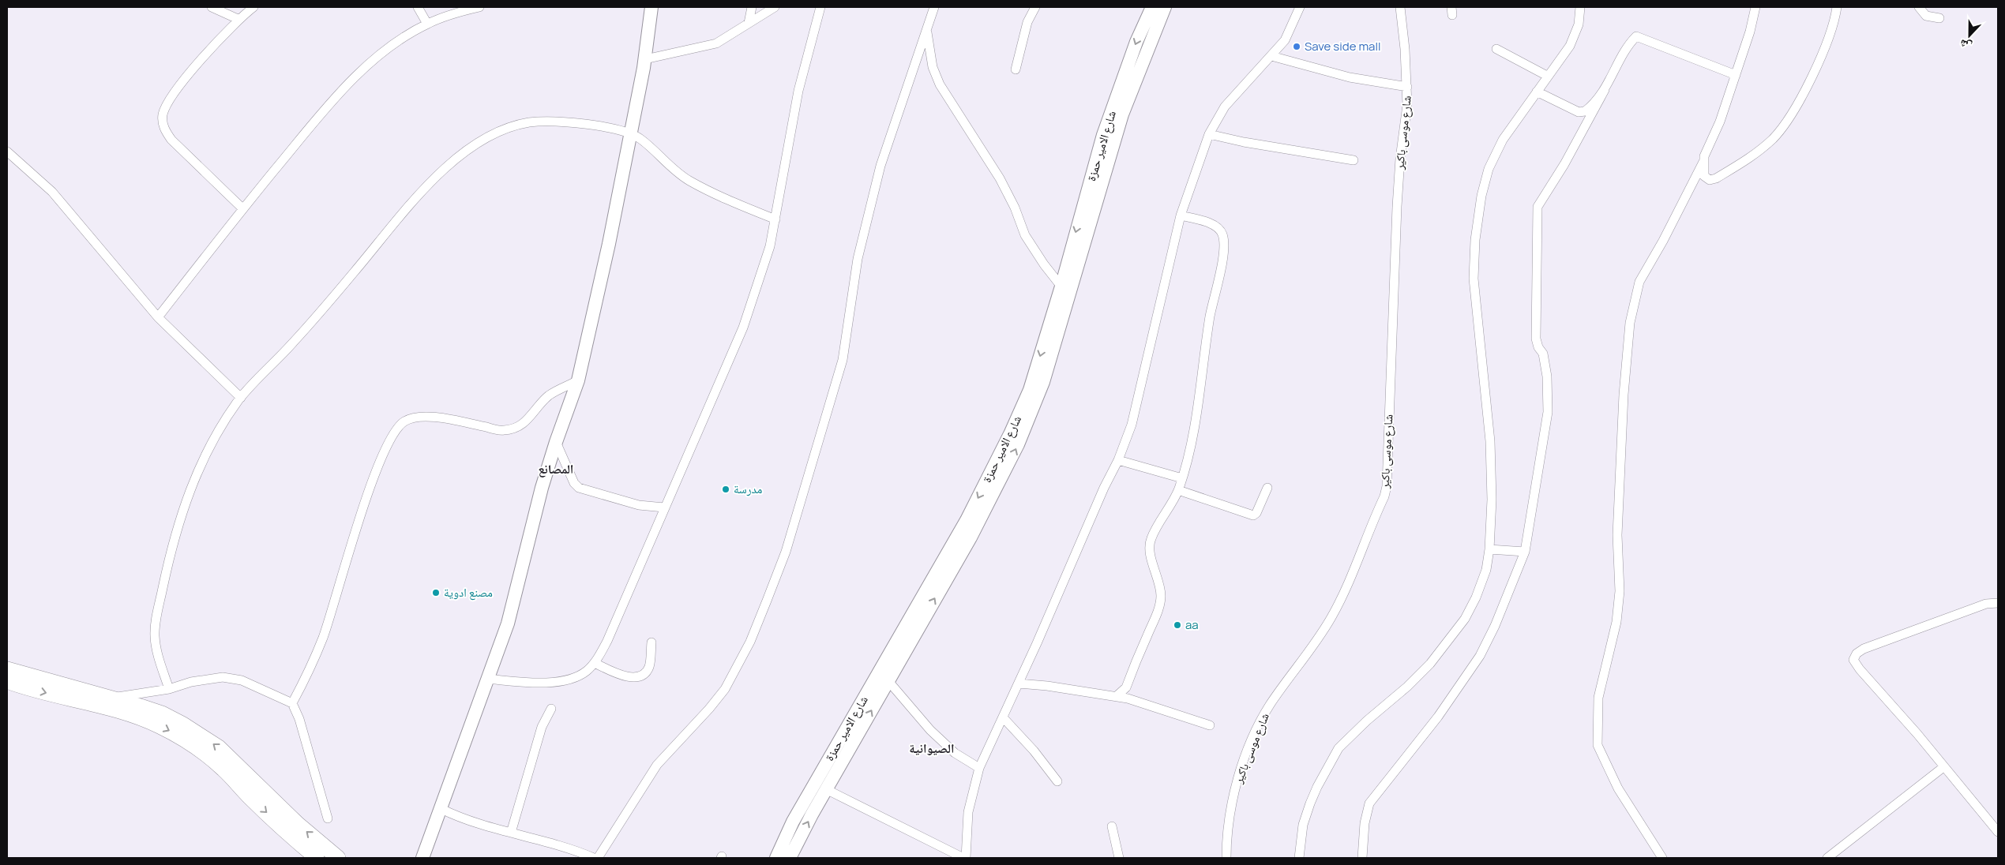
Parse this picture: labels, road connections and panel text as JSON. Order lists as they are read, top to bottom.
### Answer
{
  "streets": {
    "main road": ["شارع الامير حمزة"],
    "street": ["شارع موسى باكير"]
  },
  "districts": ["المصانع", "الصيوانية"],
  "places": [
    "Save side mall",
    "مدرسة",
    "مصنع ادوية",
    "aa"
  ],
  "north": "bottom"
}
